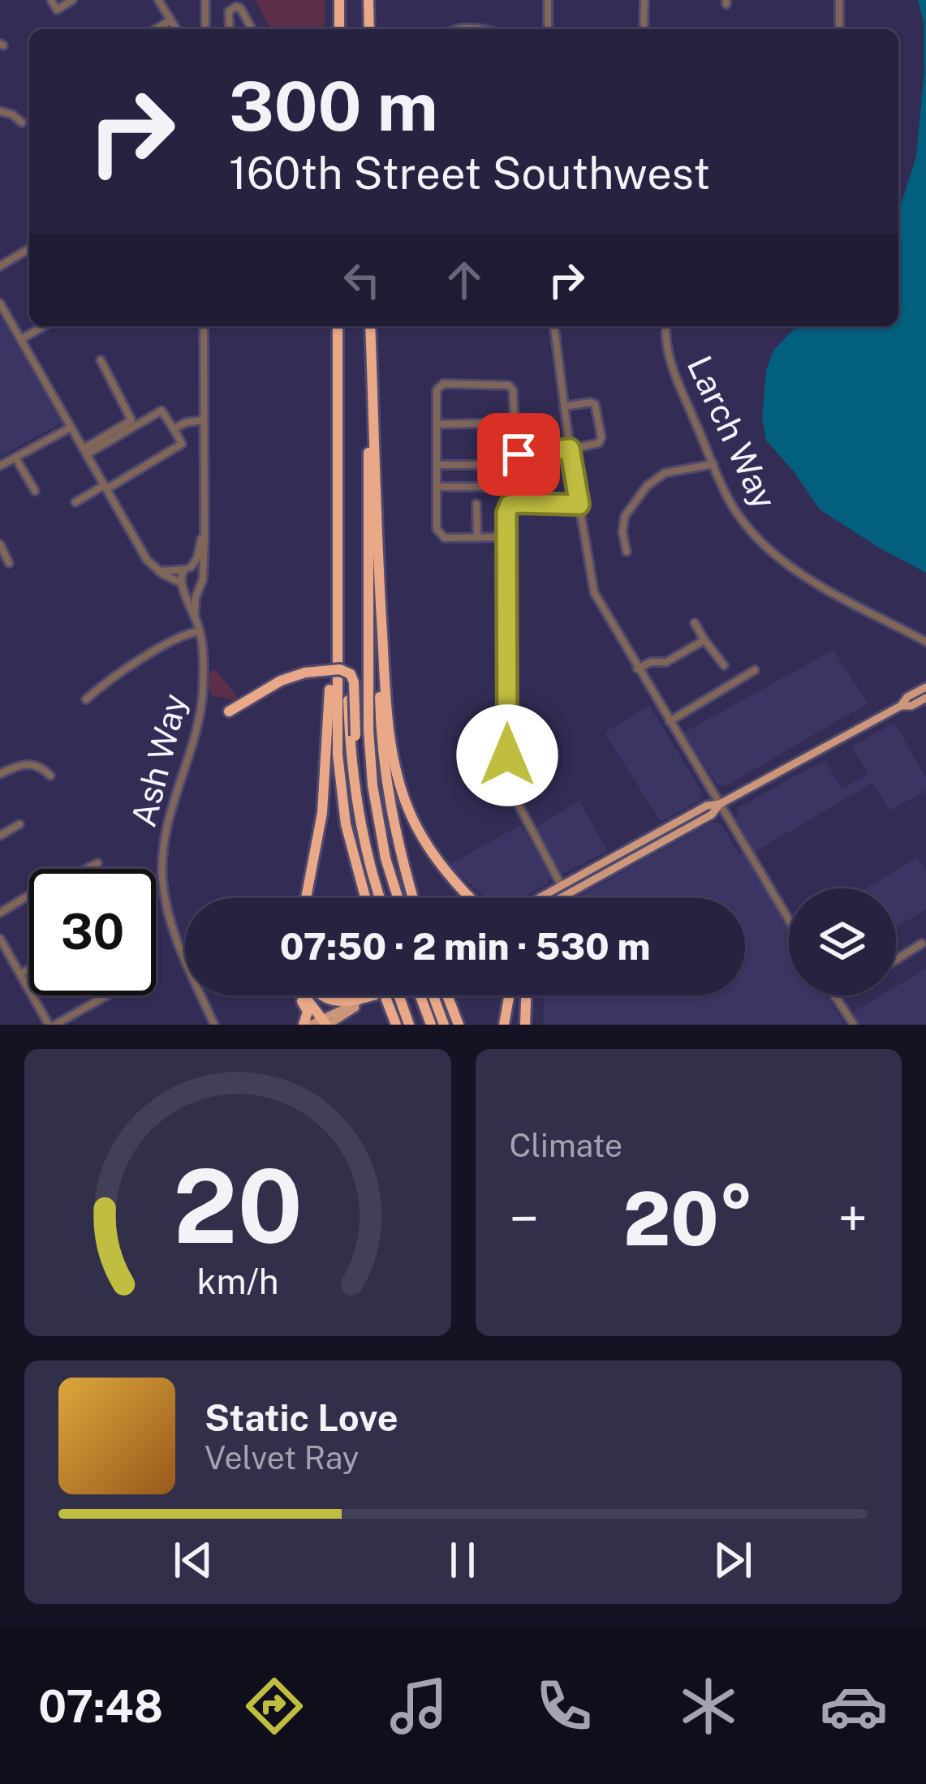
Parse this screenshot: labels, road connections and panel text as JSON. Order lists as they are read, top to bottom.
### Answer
{
  "streets": {
    "street": ["Larch Way", "Ash Way"]
  },
  "page": {
    "turn": ["300 m", "160th Street Southwest"],
    "limit": "30",
    "trip": "07:50 · 2 min · 530 m",
    "tile": "Climate",
    "heat": ["−", "20°", "+"],
    "song": ["Static Love", "Velvet Ray"],
    "tabs": "07:48",
    "gauge": ["20", "km/h"]
  }
}
